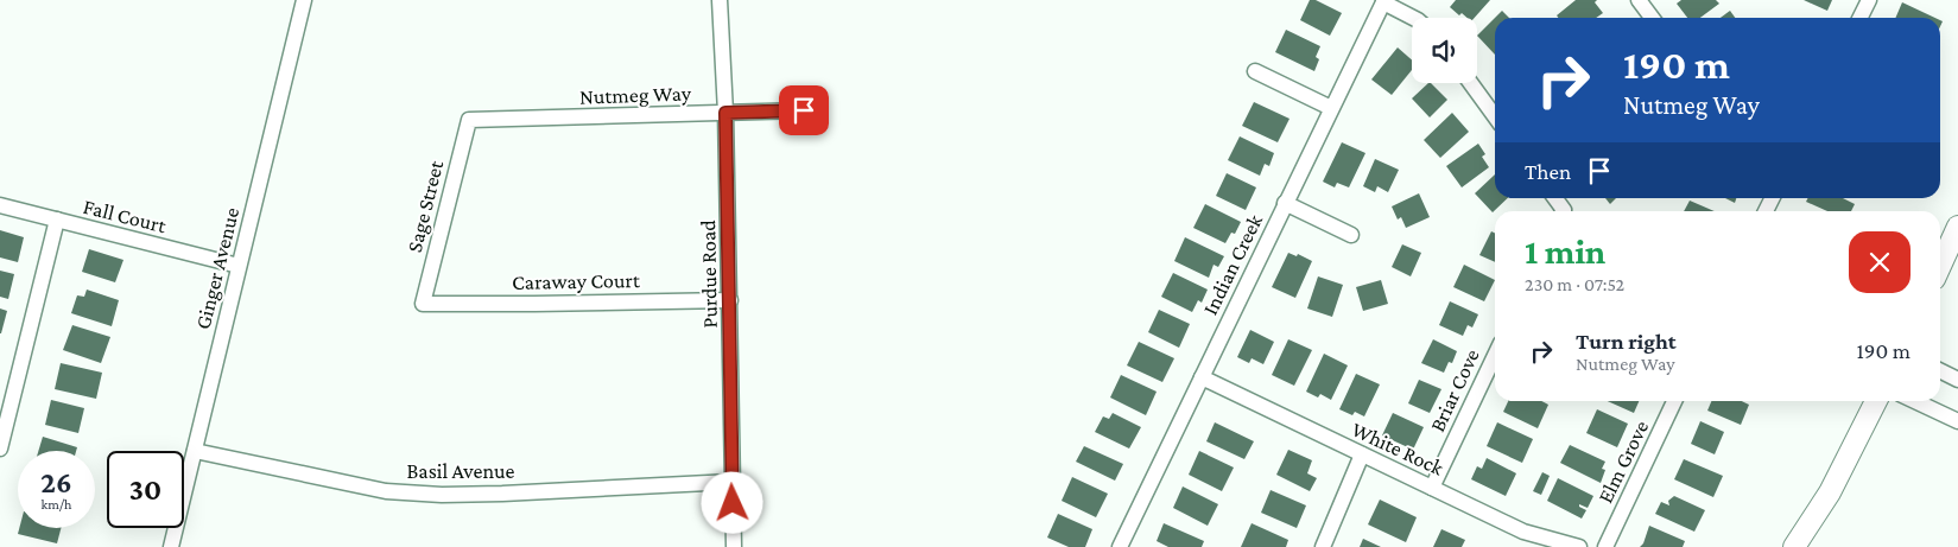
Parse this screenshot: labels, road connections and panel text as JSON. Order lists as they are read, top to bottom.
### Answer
{
  "streets": {
    "street": [
      "Nutmeg Way",
      "Sage Street",
      "Fall Court",
      "Indian Creek",
      "Ginger Avenue",
      "Purdue Road",
      "Caraway Court",
      "Briar Cove",
      "White Rock",
      "Elm Grove",
      "Basil Avenue"
    ]
  },
  "crossings": [
    ["Nutmeg Way", "Sage Street"],
    ["Nutmeg Way", "Purdue Road"],
    ["Sage Street", "Caraway Court"],
    ["Fall Court", "Ginger Avenue"],
    ["Indian Creek", "White Rock"],
    ["Ginger Avenue", "Basil Avenue"],
    ["Purdue Road", "Caraway Court"],
    ["Purdue Road", "Basil Avenue"],
    ["Briar Cove", "White Rock"]
  ],
  "page": {
    "turn": ["190 m", "Nutmeg Way"],
    "then": "Then",
    "heading": ["1 min", "230 m · 07:52"],
    "list": [
      {
        "name": "Turn right",
        "note": "Nutmeg Way",
        "value": "190 m"
      }
    ],
    "speed": "26 km/h",
    "limit": "30"
  }
}
